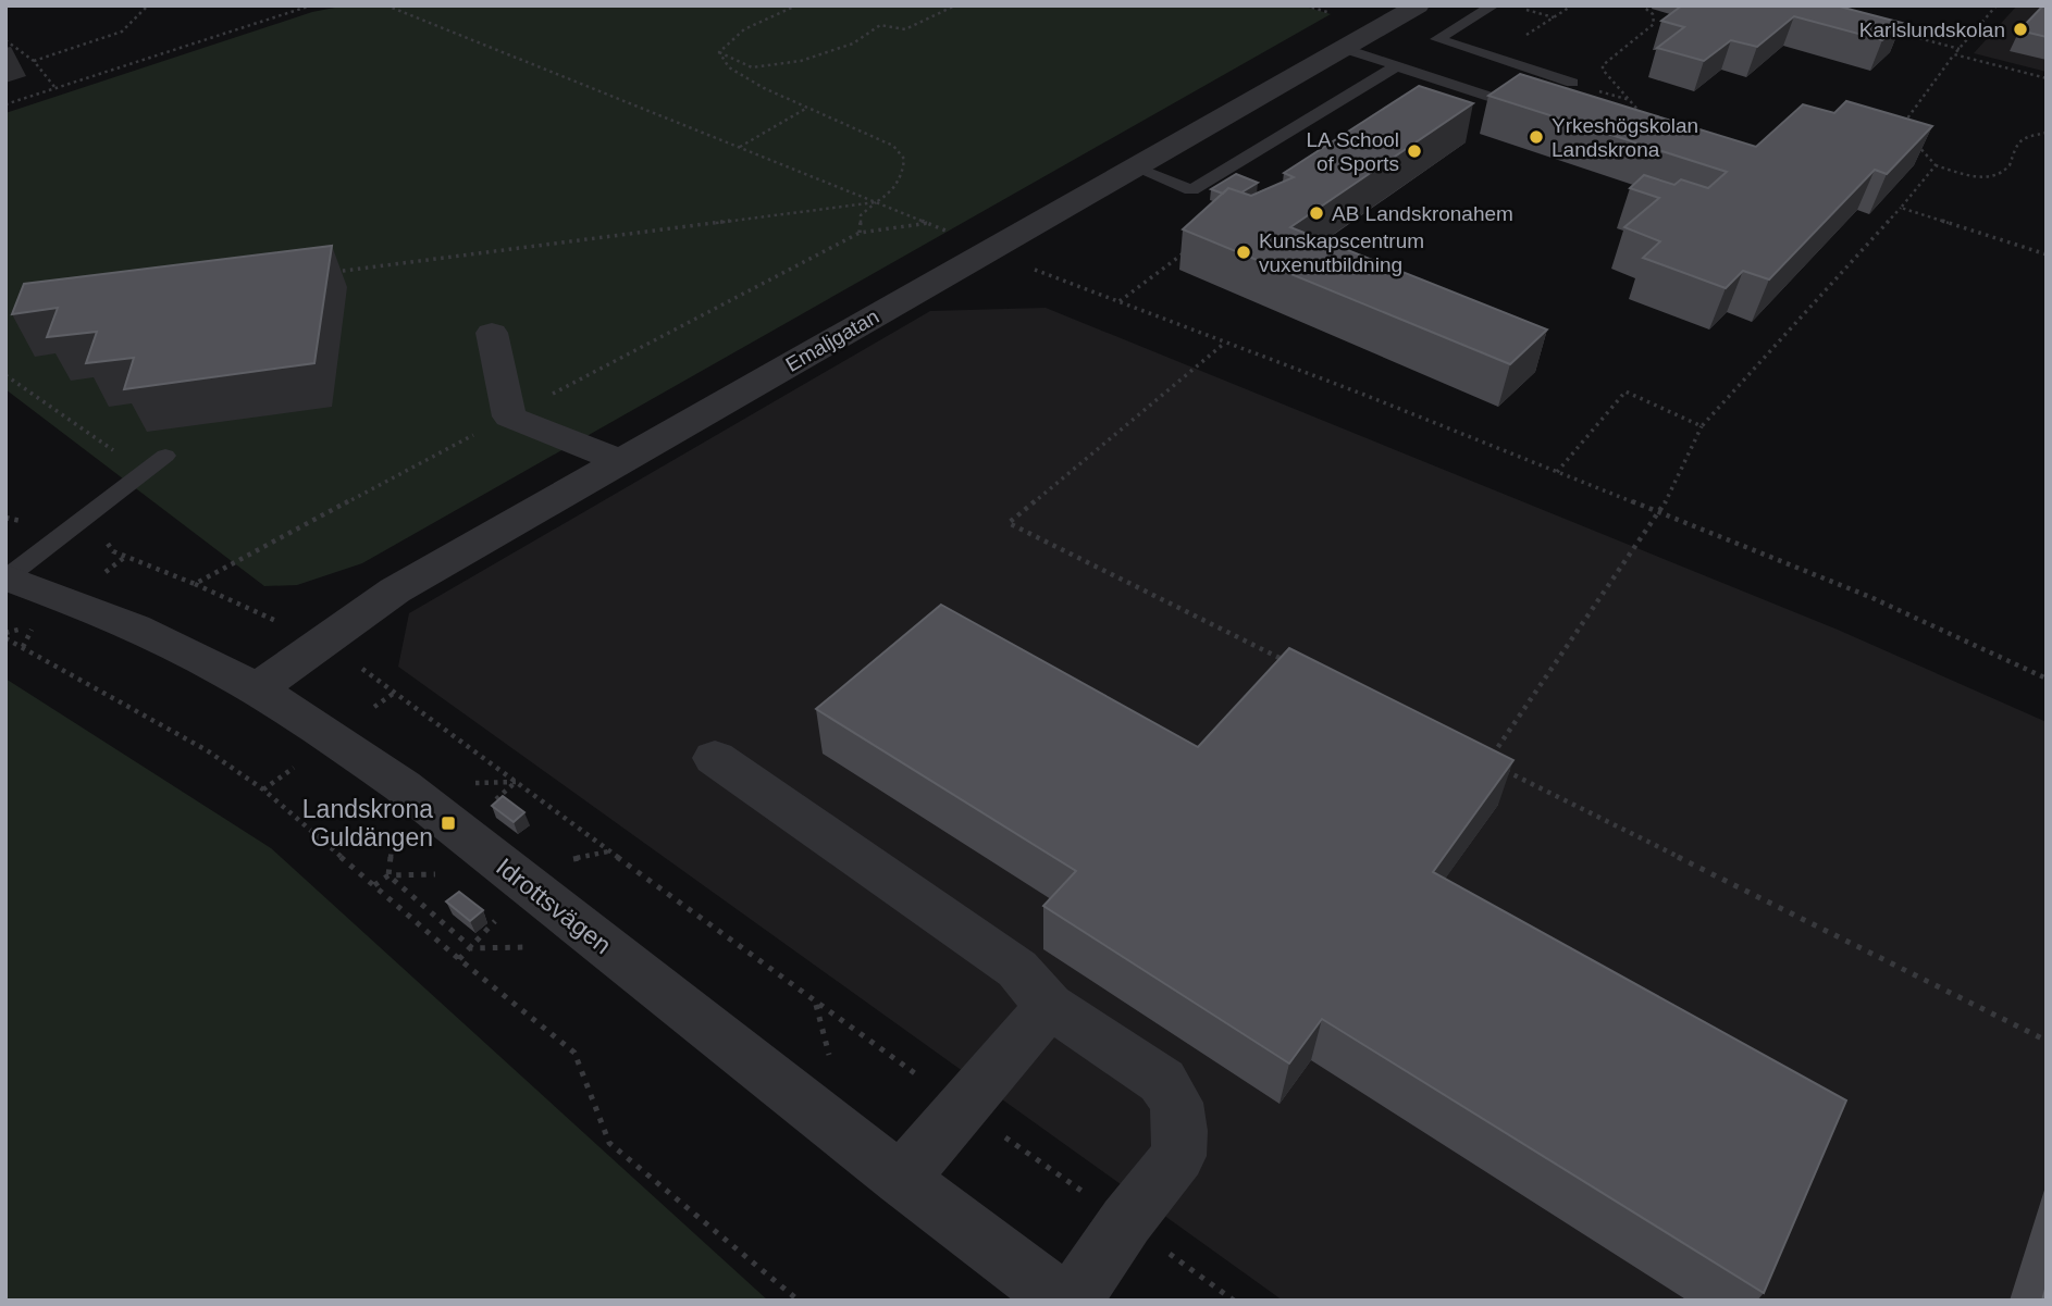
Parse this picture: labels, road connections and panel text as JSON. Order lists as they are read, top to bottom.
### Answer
{
  "streets": {
    "street": ["Emaljgatan", "Idrottsvägen"]
  },
  "crossings": [
    ["Emaljgatan", "Idrottsvägen"]
  ],
  "places": {
    "other": [
      "Karlslundskolan",
      "Yrkeshögskolan Landskrona",
      "LA School of Sports",
      "AB Landskronahem",
      "Kunskapscentrum vuxenutbildning"
    ],
    "transit": ["Landskrona Guldängen"]
  }
}
